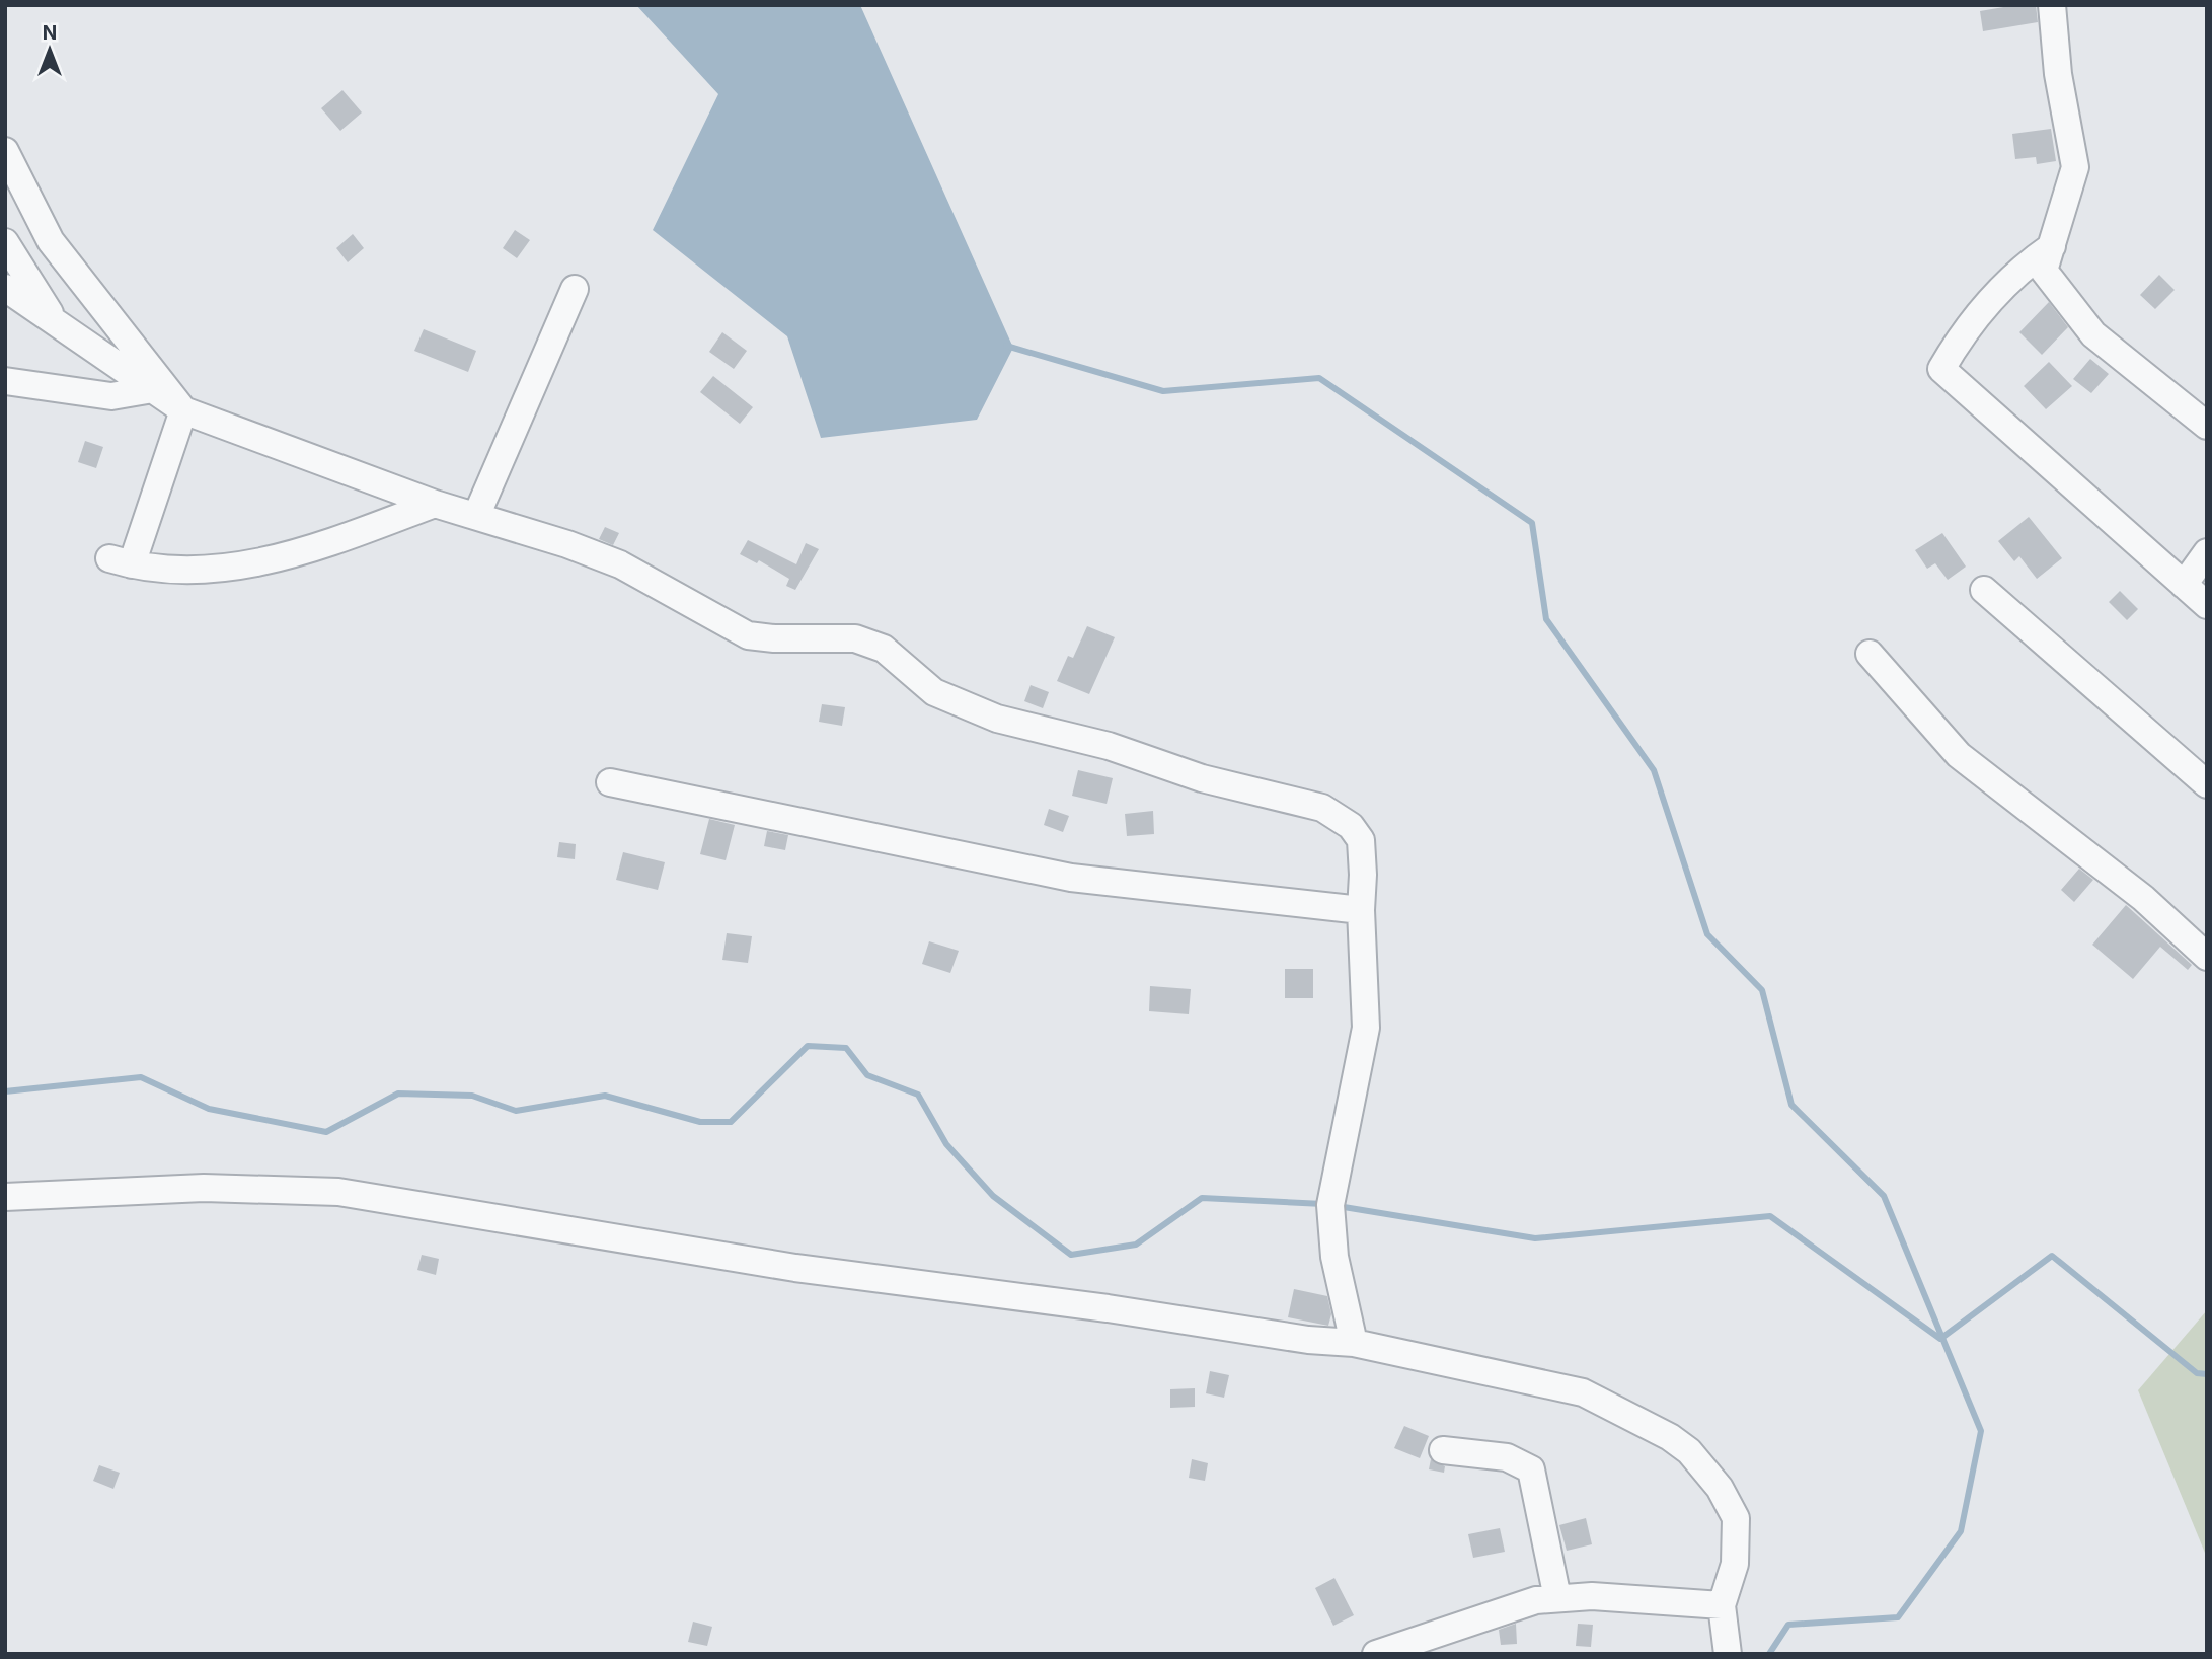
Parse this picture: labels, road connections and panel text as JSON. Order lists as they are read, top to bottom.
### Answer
{
  "north": "top"
}
